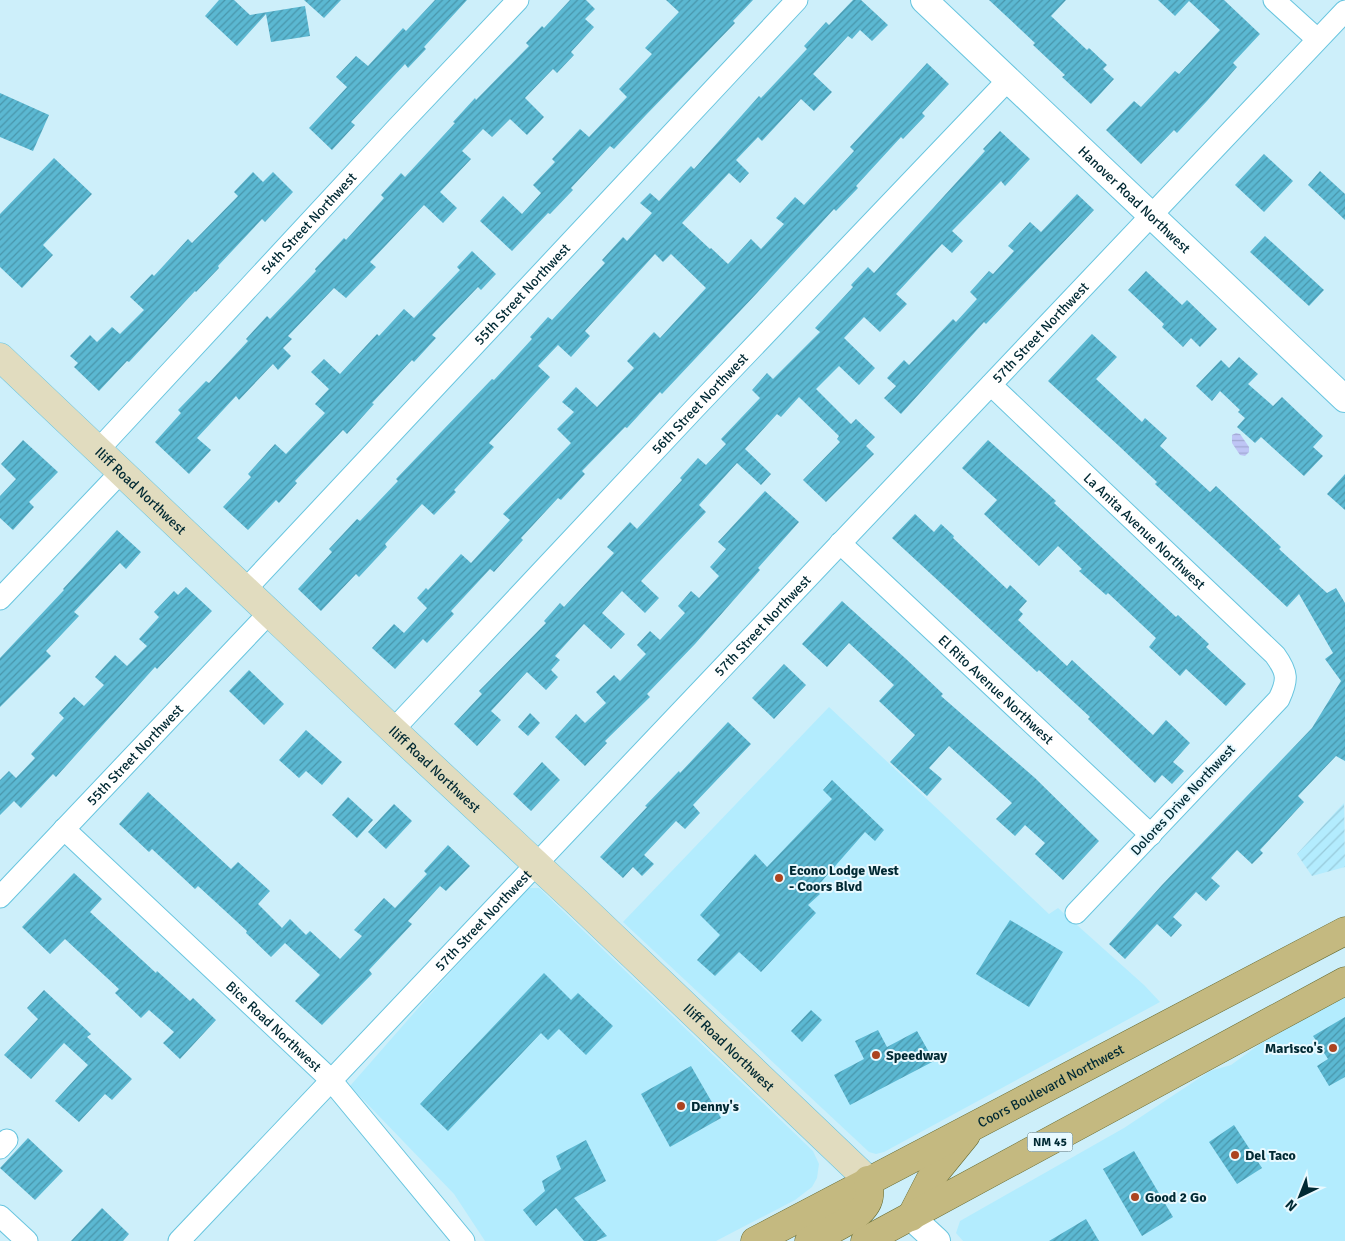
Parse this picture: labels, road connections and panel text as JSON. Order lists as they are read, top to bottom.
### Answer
{
  "streets": {
    "main road": ["Iliff Road Northwest", "Coors Boulevard Northwest", "NM 45"],
    "street": [
      "Hanover Road Northwest",
      "54th Street Northwest",
      "55th Street Northwest",
      "57th Street Northwest",
      "56th Street Northwest",
      "La Anita Avenue Northwest",
      "El Rito Avenue Northwest",
      "Dolores Drive Northwest",
      "Bice Road Northwest"
    ]
  },
  "crossings": [
    ["Hanover Road Northwest", "57th Street Northwest"],
    ["Hanover Road Northwest", "56th Street Northwest"],
    ["54th Street Northwest", "Iliff Road Northwest"],
    ["55th Street Northwest", "Iliff Road Northwest"],
    ["55th Street Northwest", "Bice Road Northwest"],
    ["57th Street Northwest", "Iliff Road Northwest"],
    ["57th Street Northwest", "La Anita Avenue Northwest"],
    ["57th Street Northwest", "El Rito Avenue Northwest"],
    ["57th Street Northwest", "Bice Road Northwest"],
    ["56th Street Northwest", "Iliff Road Northwest"],
    ["Iliff Road Northwest", "Coors Boulevard Northwest"],
    ["La Anita Avenue Northwest", "Dolores Drive Northwest"],
    ["El Rito Avenue Northwest", "Dolores Drive Northwest"]
  ],
  "places": [
    "Econo Lodge West - Coors Blvd",
    "Marisco's",
    "Speedway",
    "Denny's",
    "Del Taco",
    "Good 2 Go"
  ],
  "north": "bottom left"
}
